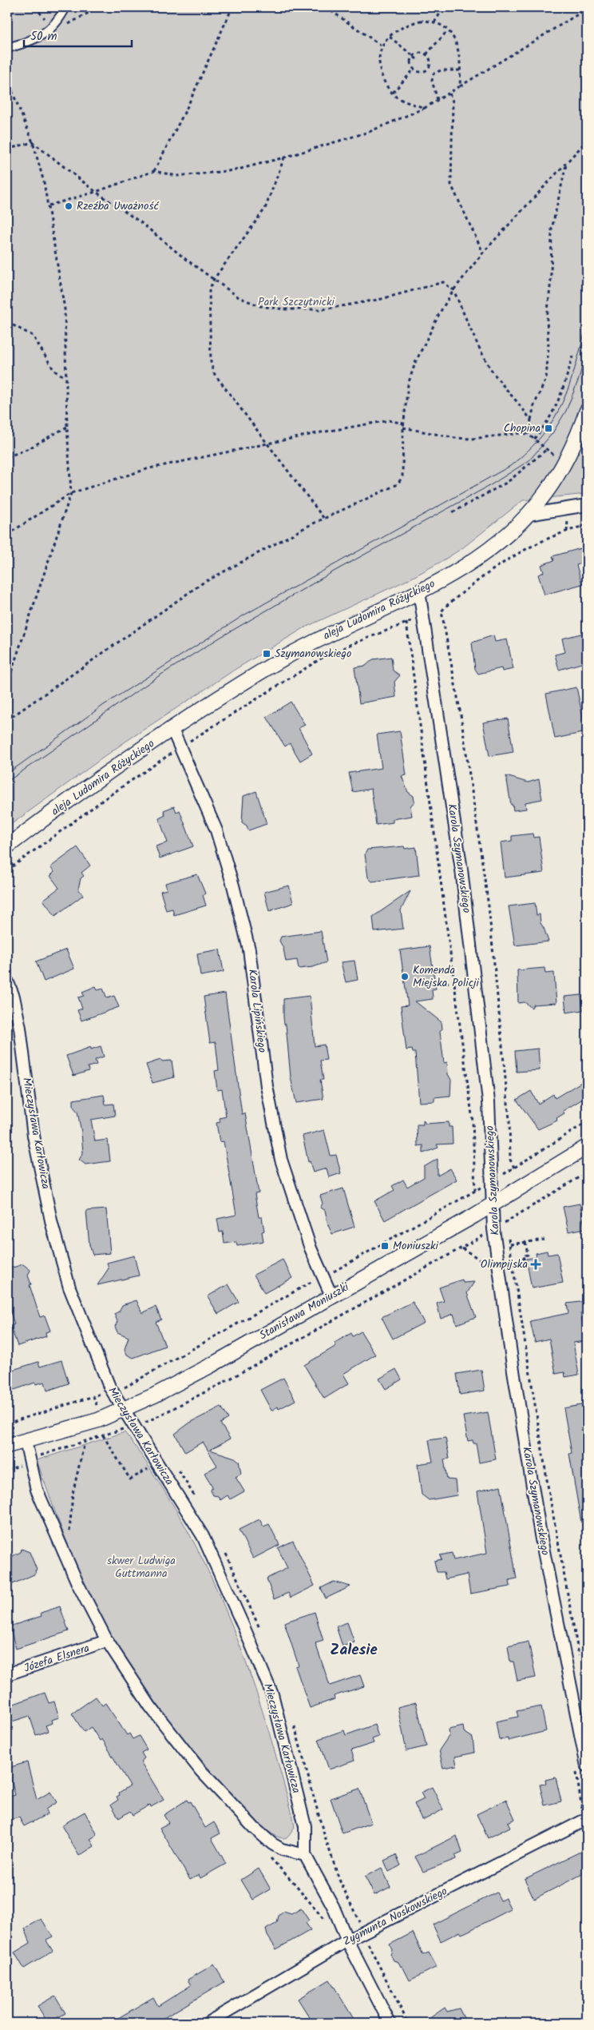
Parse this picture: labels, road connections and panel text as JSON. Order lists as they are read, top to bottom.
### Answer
{
  "streets": {
    "street": [
      "aleja Ludomira Różyckiego",
      "Karola Szymanowskiego",
      "Karola Lipińskiego",
      "Mieczysława Karłowicza",
      "Stanisława Moniuszki",
      "Józefa Elsnera",
      "Zygmunta Noskowskiego"
    ]
  },
  "crossings": [
    ["aleja Ludomira Różyckiego", "Karola Szymanowskiego"],
    ["aleja Ludomira Różyckiego", "Karola Lipińskiego"],
    ["Karola Szymanowskiego", "Stanisława Moniuszki"],
    ["Karola Lipińskiego", "Stanisława Moniuszki"],
    ["Mieczysława Karłowicza", "Stanisława Moniuszki"],
    ["Mieczysława Karłowicza", "Zygmunta Noskowskiego"]
  ],
  "districts": ["Zalesie"],
  "parks": ["Park Szczytnicki", "skwer Ludwiga Guttmanna"],
  "places": {
    "other": ["Rzeźba Uważność", "Komenda Miejska Policji"],
    "transit": ["Chopina", "Szymanowskiego", "Moniuszki"],
    "health": ["Olimpijska"]
  },
  "scale_bar": "50 m"
}
